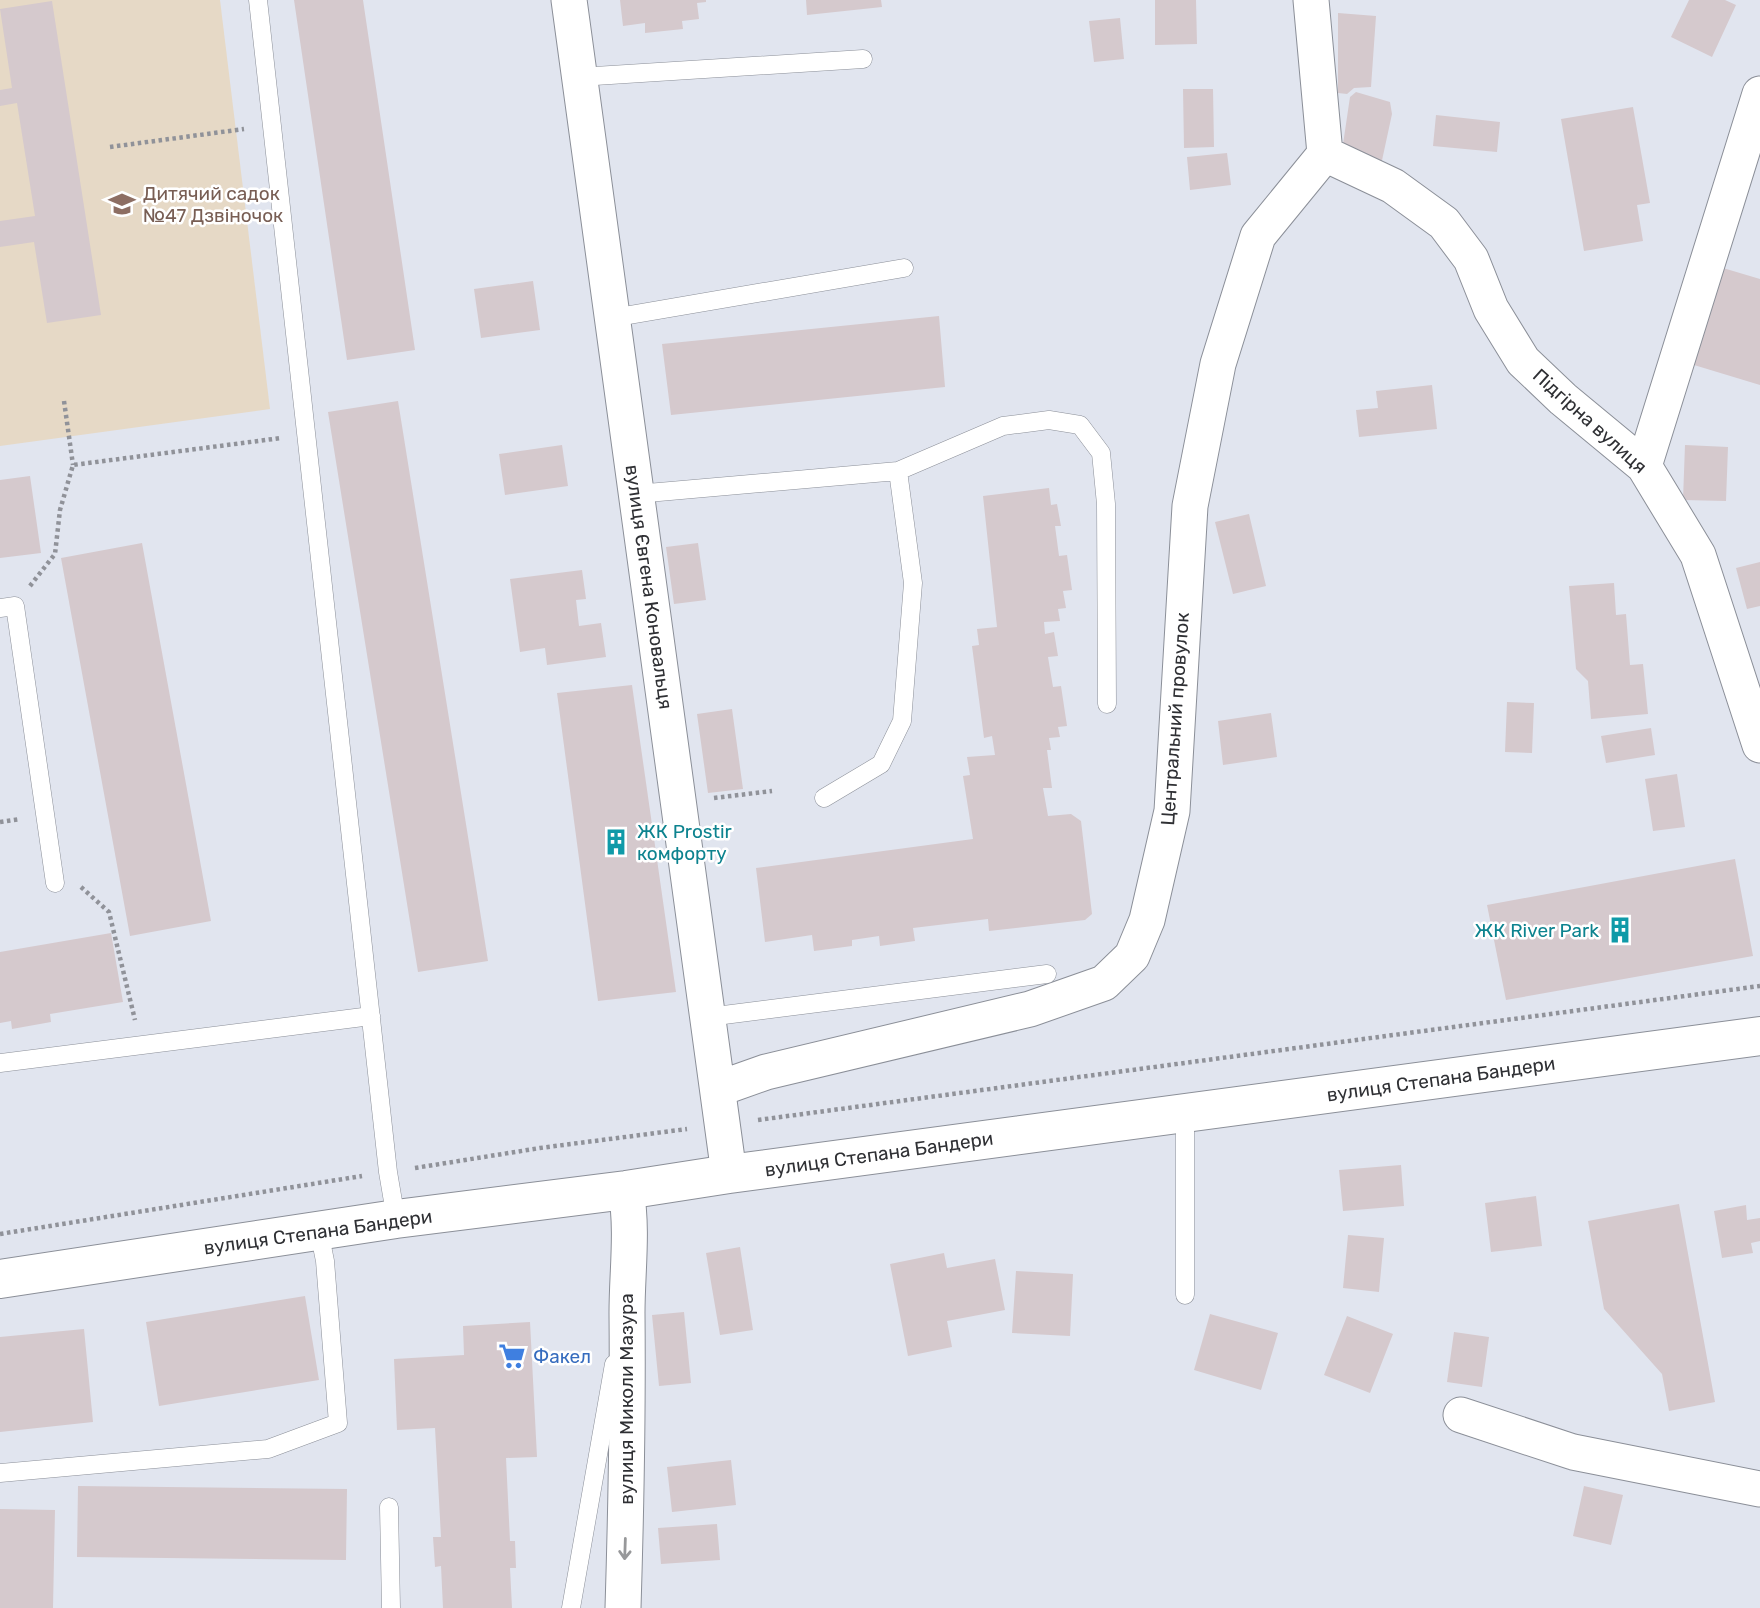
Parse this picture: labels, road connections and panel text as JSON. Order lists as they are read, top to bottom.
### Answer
{
  "streets": {
    "main road": ["вулиця Степана Бандери"],
    "street": [
      "Підгірна вулиця",
      "вулиця Євгена Коновальця",
      "Центральний провулок",
      "вулиця Миколи Мазура"
    ]
  },
  "crossings": [
    ["Підгірна вулиця", "Центральний провулок"],
    ["вулиця Євгена Коновальця", "Центральний провулок"],
    ["вулиця Євгена Коновальця", "вулиця Степана Бандери"],
    ["вулиця Степана Бандери", "вулиця Миколи Мазура"]
  ],
  "one_way": ["вулиця Миколи Мазура"],
  "places": {
    "school or university": ["Дитячий садок №47 Дзвіночок"],
    "building": ["ЖК Prostir комфорту", "ЖК River Park"],
    "supermarket": ["Факел"]
  }
}
